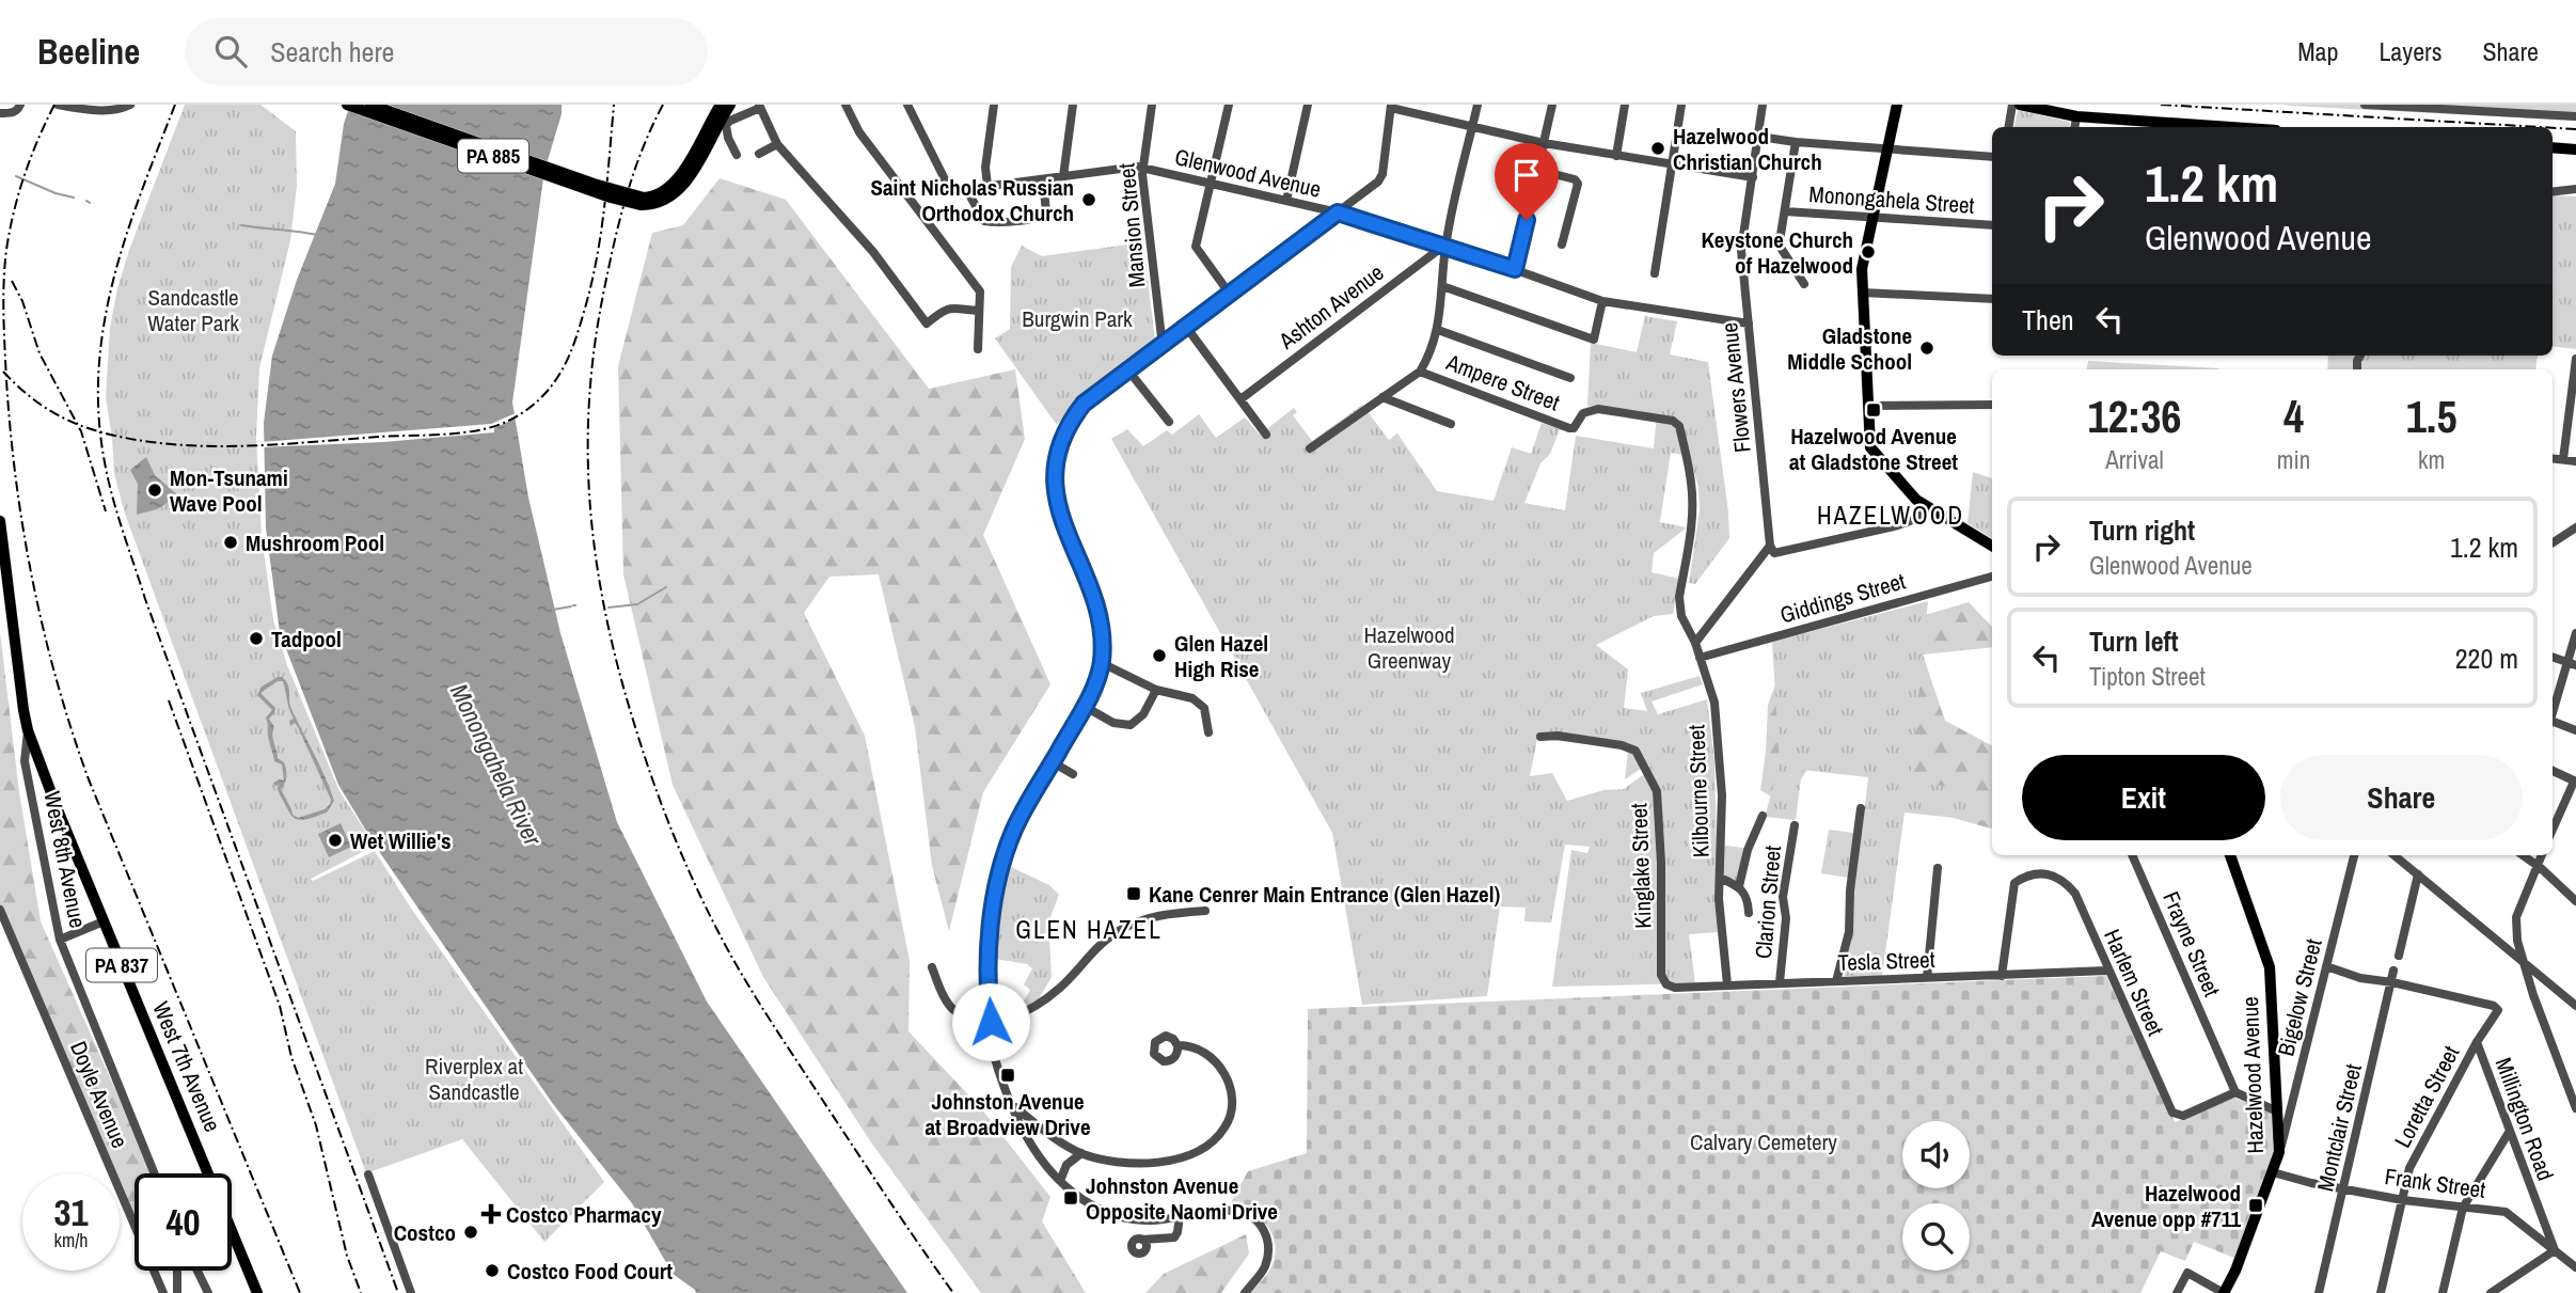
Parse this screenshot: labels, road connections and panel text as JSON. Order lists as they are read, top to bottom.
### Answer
{
  "streets": {
    "main road": [
      "PA 885",
      "West 8th Avenue",
      "PA 837",
      "West 7th Avenue",
      "Hazelwood Avenue"
    ],
    "street": [
      "Glenwood Avenue",
      "Monongahela Street",
      "Mansion Street",
      "Ashton Avenue",
      "Ampere Street",
      "Flowers Avenue",
      "Giddings Street",
      "Kilbourne Street",
      "Kinglake Street",
      "Clarion Street",
      "Frayne Street",
      "Tesla Street",
      "Harlem Street",
      "Bigelow Street",
      "Doyle Avenue",
      "Loretta Street",
      "Millington Road",
      "Montclair Street",
      "Frank Street"
    ]
  },
  "crossings": [
    ["Glenwood Avenue", "Mansion Street"],
    ["Glenwood Avenue", "Ashton Avenue"],
    ["Glenwood Avenue", "Flowers Avenue"],
    ["Ampere Street", "Kilbourne Street"],
    ["Giddings Street", "Kilbourne Street"],
    ["Kilbourne Street", "Tesla Street"],
    ["West 8th Avenue", "West 7th Avenue"],
    ["Kinglake Street", "Tesla Street"],
    ["Clarion Street", "Tesla Street"],
    ["Frayne Street", "Harlem Street"],
    ["Tesla Street", "Harlem Street"],
    ["Bigelow Street", "Hazelwood Avenue"],
    ["Hazelwood Avenue", "Frank Street"],
    ["Loretta Street", "Millington Road"],
    ["Loretta Street", "Montclair Street"],
    ["Loretta Street", "Frank Street"],
    ["Millington Road", "Frank Street"],
    ["Montclair Street", "Frank Street"]
  ],
  "districts": ["HAZELWOOD", "GLEN HAZEL"],
  "water": ["Monongahela River"],
  "parks": [
    "Sandcastle Water Park",
    "Burgwin Park",
    "Hazelwood Greenway",
    "Riverplex at Sandcastle",
    "Calvary Cemetery"
  ],
  "places": {
    "other": [
      "Hazelwood Christian Church",
      "Saint Nicholas Russian Orthodox Church",
      "Keystone Church of Hazelwood",
      "Gladstone Middle School",
      "Mon-Tsunami Wave Pool",
      "Mushroom Pool",
      "Tadpool",
      "Glen Hazel High Rise",
      "Wet Willie's",
      "Costco",
      "Costco Food Court"
    ],
    "transit": [
      "Hazelwood Avenue at Gladstone Street",
      "Kane Cenrer Main Entrance (Glen Hazel)",
      "Johnston Avenue at Broadview Drive",
      "Johnston Avenue Opposite Naomi Drive",
      "Hazelwood Avenue opp #711"
    ],
    "health": ["Costco Pharmacy"]
  },
  "page": {
    "header": "Beeline",
    "search": "Search here",
    "nav": ["Map", "Layers", "Share"],
    "turn": ["1.2 km", "Glenwood Avenue"],
    "then": "Then",
    "eta": [
      "12:36",
      "Arrival",
      "4",
      "min",
      "1.5",
      "km"
    ],
    "list": [
      {
        "name": "Turn right",
        "note": "Glenwood Avenue",
        "value": "1.2 km"
      },
      {
        "name": "Turn left",
        "note": "Tipton Street",
        "value": "220 m"
      }
    ],
    "buttons": ["Exit", "Share"],
    "speed": "31 km/h",
    "limit": "40"
  }
}
